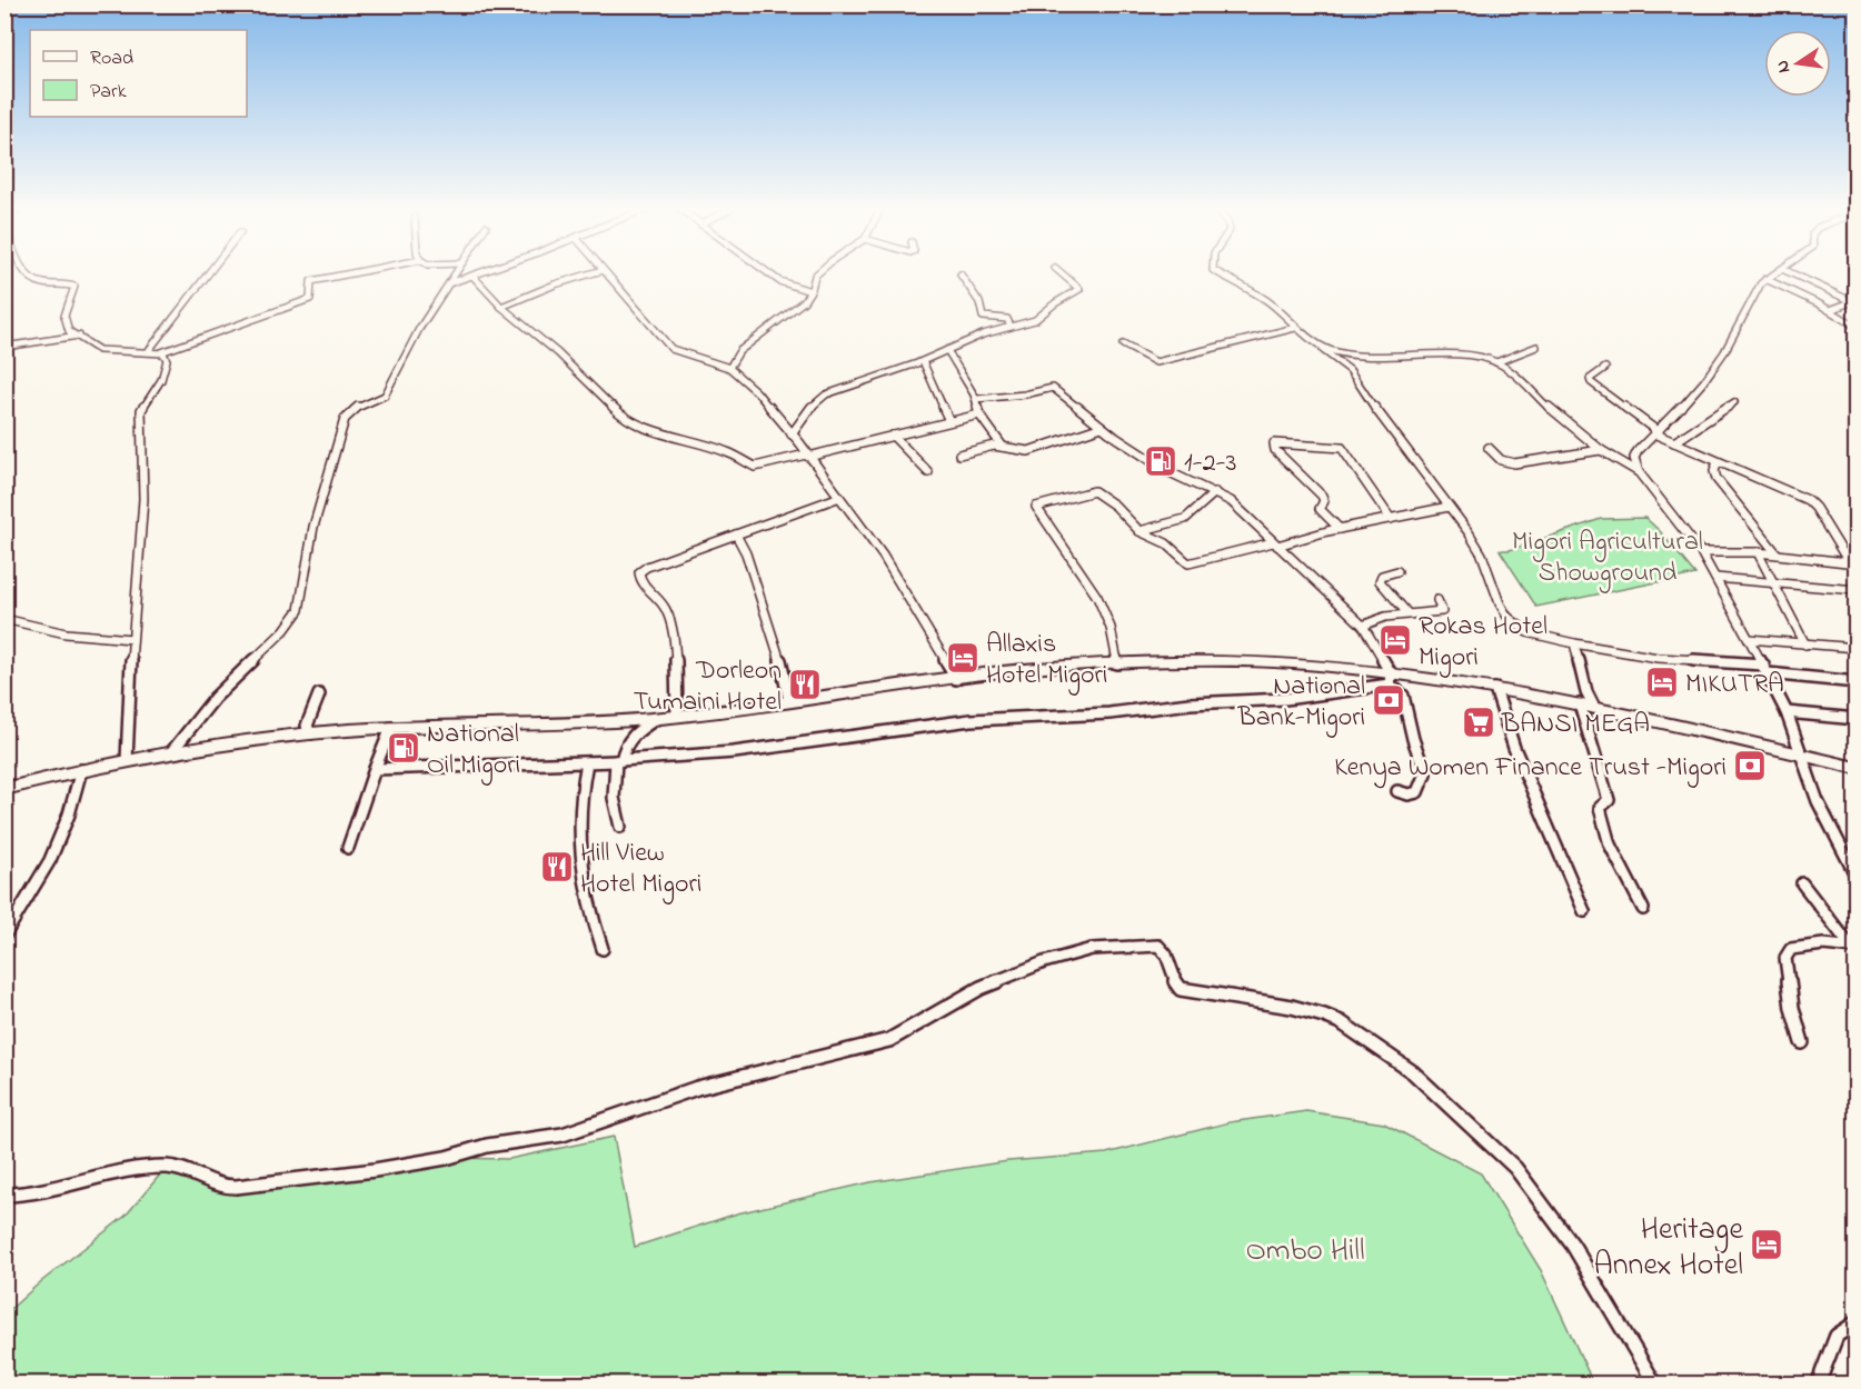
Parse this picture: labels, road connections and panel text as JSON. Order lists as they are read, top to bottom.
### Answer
{
  "parks": ["Migori Agricultural Showground", "Ombo Hill"],
  "places": {
    "fuel station": ["1-2-3", "National Oil Migori"],
    "hotel": [
      "Rokas Hotel Migori",
      "Allaxis Hotel Migori",
      "MIKUTRA",
      "Heritage Annex Hotel"
    ],
    "restaurant": ["Dorleon Tumaini Hotel", "Hill View Hotel Migori"],
    "bank": ["National Bank-Migori", "Kenya Women Finance Trust -Migori"],
    "supermarket": ["BANSI MEGA"]
  },
  "legend": ["Road", "Park"],
  "north": "left"
}
